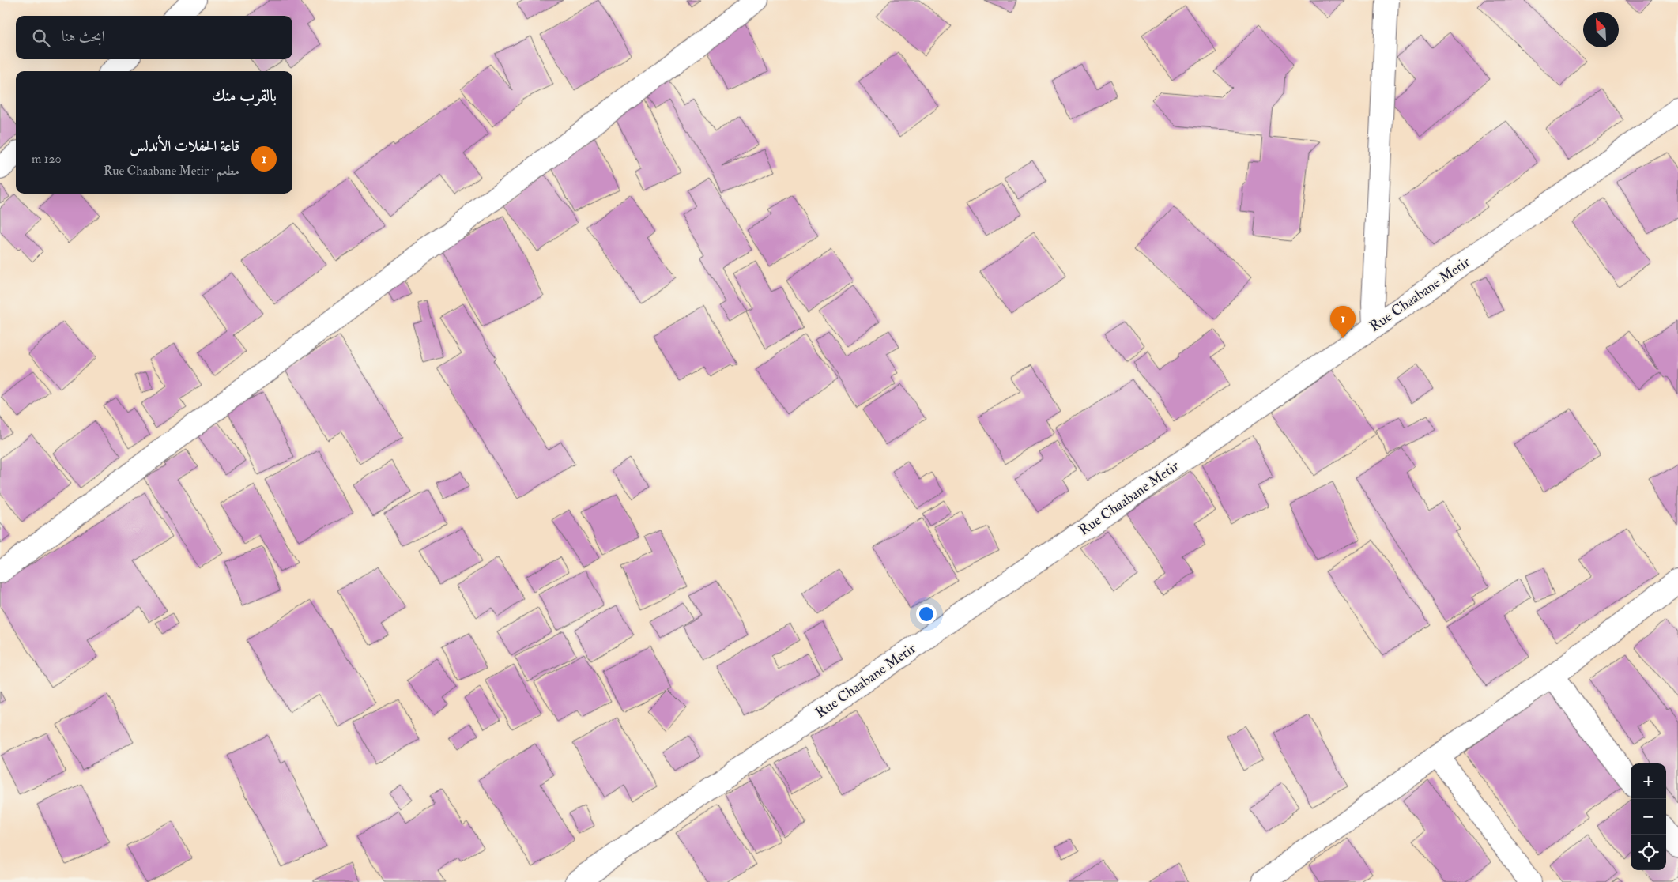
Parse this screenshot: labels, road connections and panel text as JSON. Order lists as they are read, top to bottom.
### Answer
{
  "streets": {
    "street": ["Rue Chaabane Metir"]
  },
  "north": "top left",
  "page": {
    "search": "ابحث هنا",
    "heading": "بالقرب منك",
    "list": [
      {
        "mark": "1",
        "name": "قاعة الحفلات الأندلس",
        "note": "مطعم · Rue Chaabane Metir",
        "value": "120 m"
      }
    ],
    "pins": "1",
    "map_buttons": ["+", "−"]
  }
}
